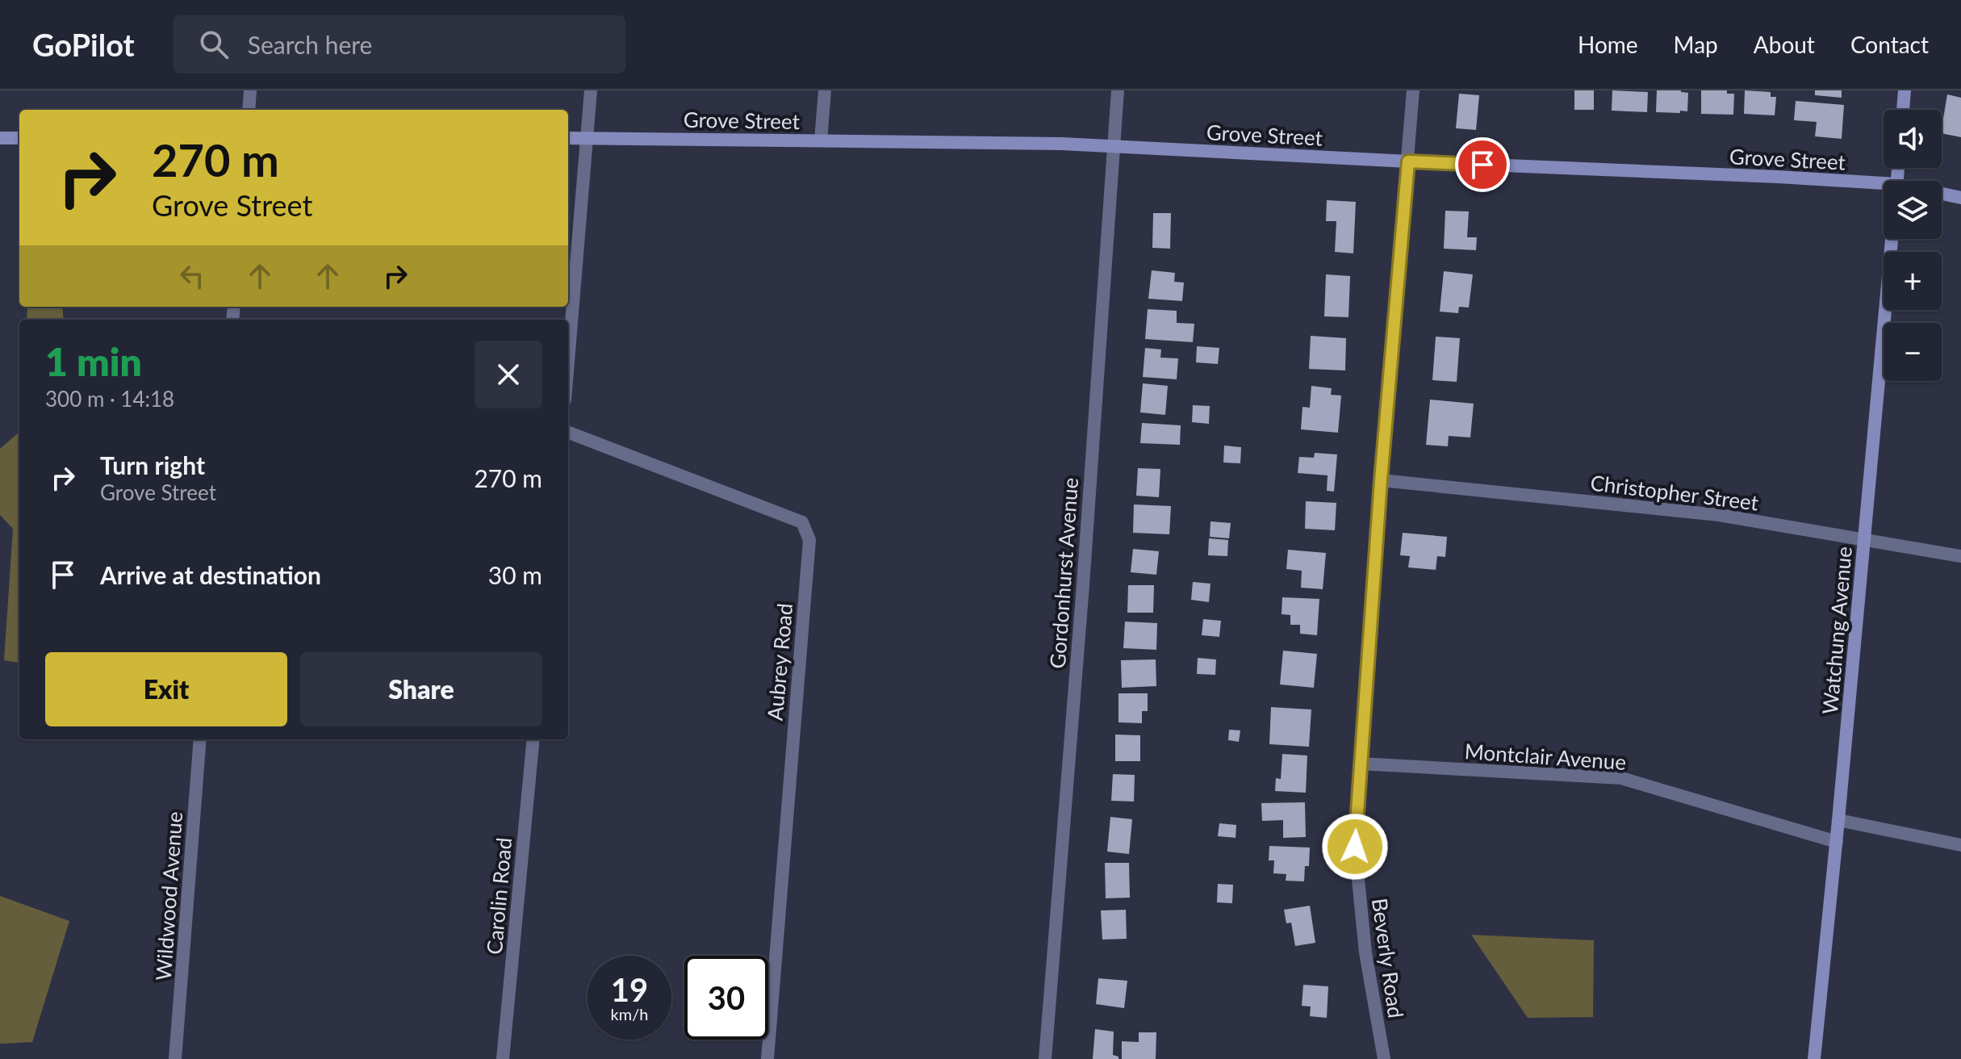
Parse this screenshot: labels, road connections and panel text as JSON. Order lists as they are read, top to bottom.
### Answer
{
  "streets": {
    "main road": ["Grove Street", "Watchung Avenue"],
    "street": [
      "Christopher Street",
      "Gordonhurst Avenue",
      "Aubrey Road",
      "Montclair Avenue",
      "Wildwood Avenue",
      "Carolin Road",
      "Beverly Road"
    ]
  },
  "crossings": [
    ["Grove Street", "Gordonhurst Avenue"],
    ["Grove Street", "Beverly Road"],
    ["Christopher Street", "Watchung Avenue"],
    ["Christopher Street", "Beverly Road"],
    ["Watchung Avenue", "Montclair Avenue"],
    ["Montclair Avenue", "Beverly Road"]
  ],
  "page": {
    "header": "GoPilot",
    "search": "Search here",
    "nav": [
      "Home",
      "Map",
      "About",
      "Contact"
    ],
    "map_buttons": ["+", "−"],
    "turn": ["270 m", "Grove Street"],
    "heading": ["1 min", "300 m · 14:18"],
    "list": [
      {
        "name": "Turn right",
        "note": "Grove Street",
        "value": "270 m"
      },
      {
        "name": "Arrive at destination",
        "value": "30 m"
      }
    ],
    "buttons": ["Exit", "Share"],
    "speed": "19 km/h",
    "limit": "30"
  }
}
